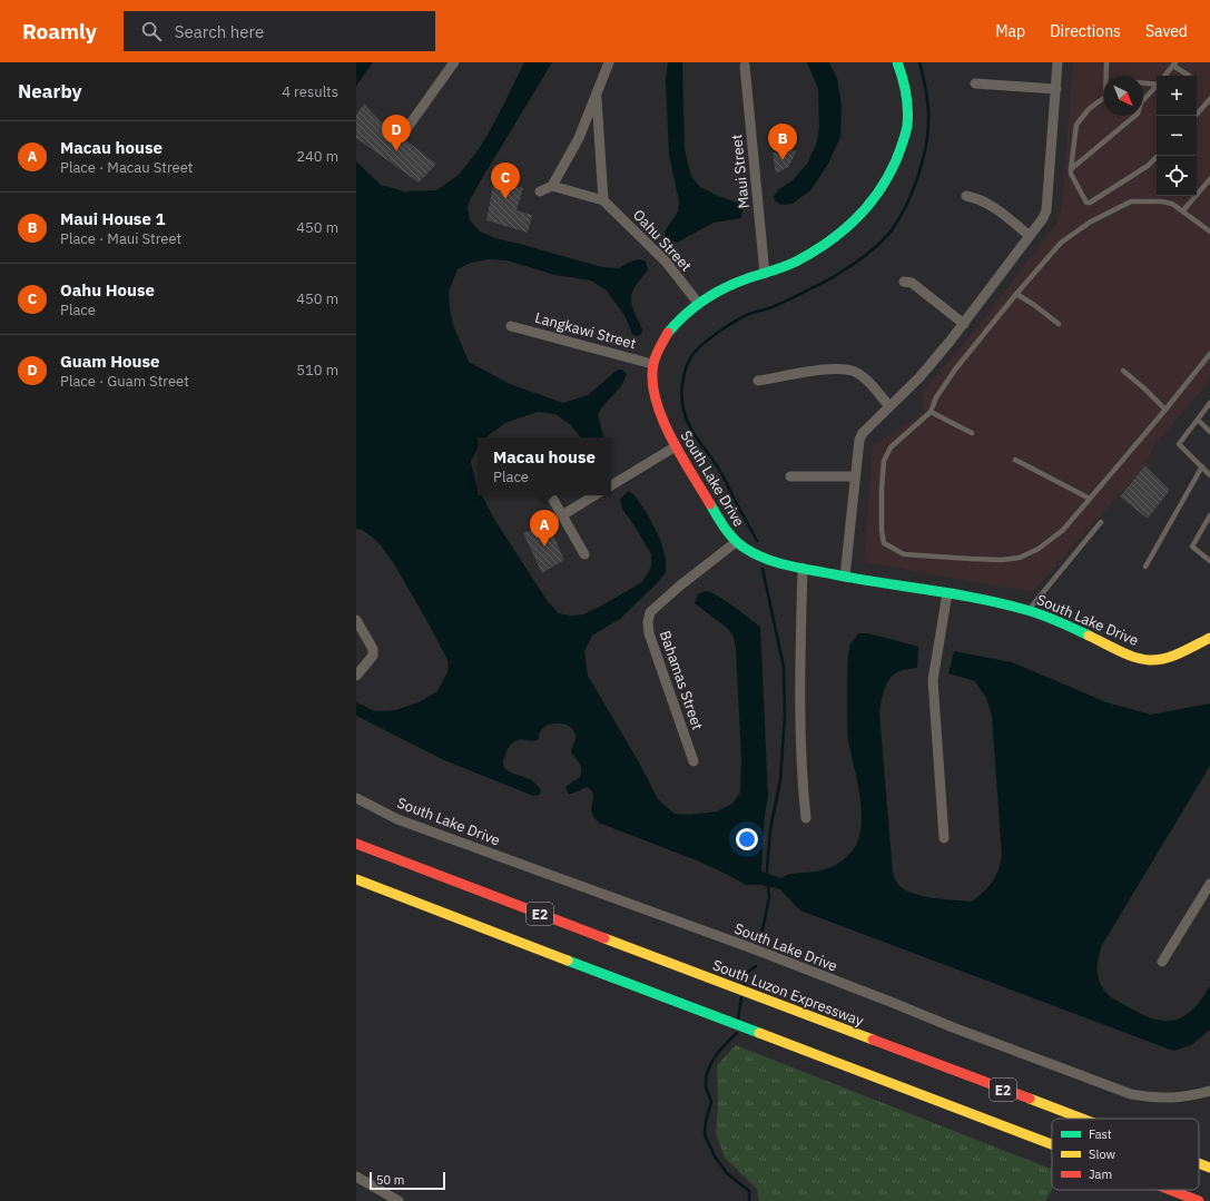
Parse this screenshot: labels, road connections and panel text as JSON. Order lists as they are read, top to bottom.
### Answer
{
  "streets": {
    "main road": ["South Lake Drive", "E2", "South Luzon Expressway"],
    "street": [
      "Maui Street",
      "Oahu Street",
      "Langkawi Street",
      "Bahamas Street"
    ]
  },
  "crossings": [
    ["Maui Street", "South Lake Drive"],
    ["Oahu Street", "South Lake Drive"],
    ["Langkawi Street", "South Lake Drive"],
    ["South Lake Drive", "Bahamas Street"]
  ],
  "legend": ["Fast", "Slow", "Jam"],
  "scale_bar": "50 m",
  "north": "bottom right",
  "page": {
    "header": "Roamly",
    "search": "Search here",
    "nav": ["Map", "Directions", "Saved"],
    "heading": ["Nearby", "4 results"],
    "map_buttons": ["+", "−"],
    "pins": [
      "D",
      "B",
      "C",
      "A"
    ],
    "list": [
      {
        "mark": "A",
        "name": "Macau house",
        "note": "Place · Macau Street",
        "value": "240 m"
      },
      {
        "mark": "B",
        "name": "Maui House 1",
        "note": "Place · Maui Street",
        "value": "450 m"
      },
      {
        "mark": "C",
        "name": "Oahu House",
        "note": "Place",
        "value": "450 m"
      },
      {
        "mark": "D",
        "name": "Guam House",
        "note": "Place · Guam Street",
        "value": "510 m"
      }
    ],
    "popup": ["Macau house", "Place"],
    "scale": "50 m"
  }
}
